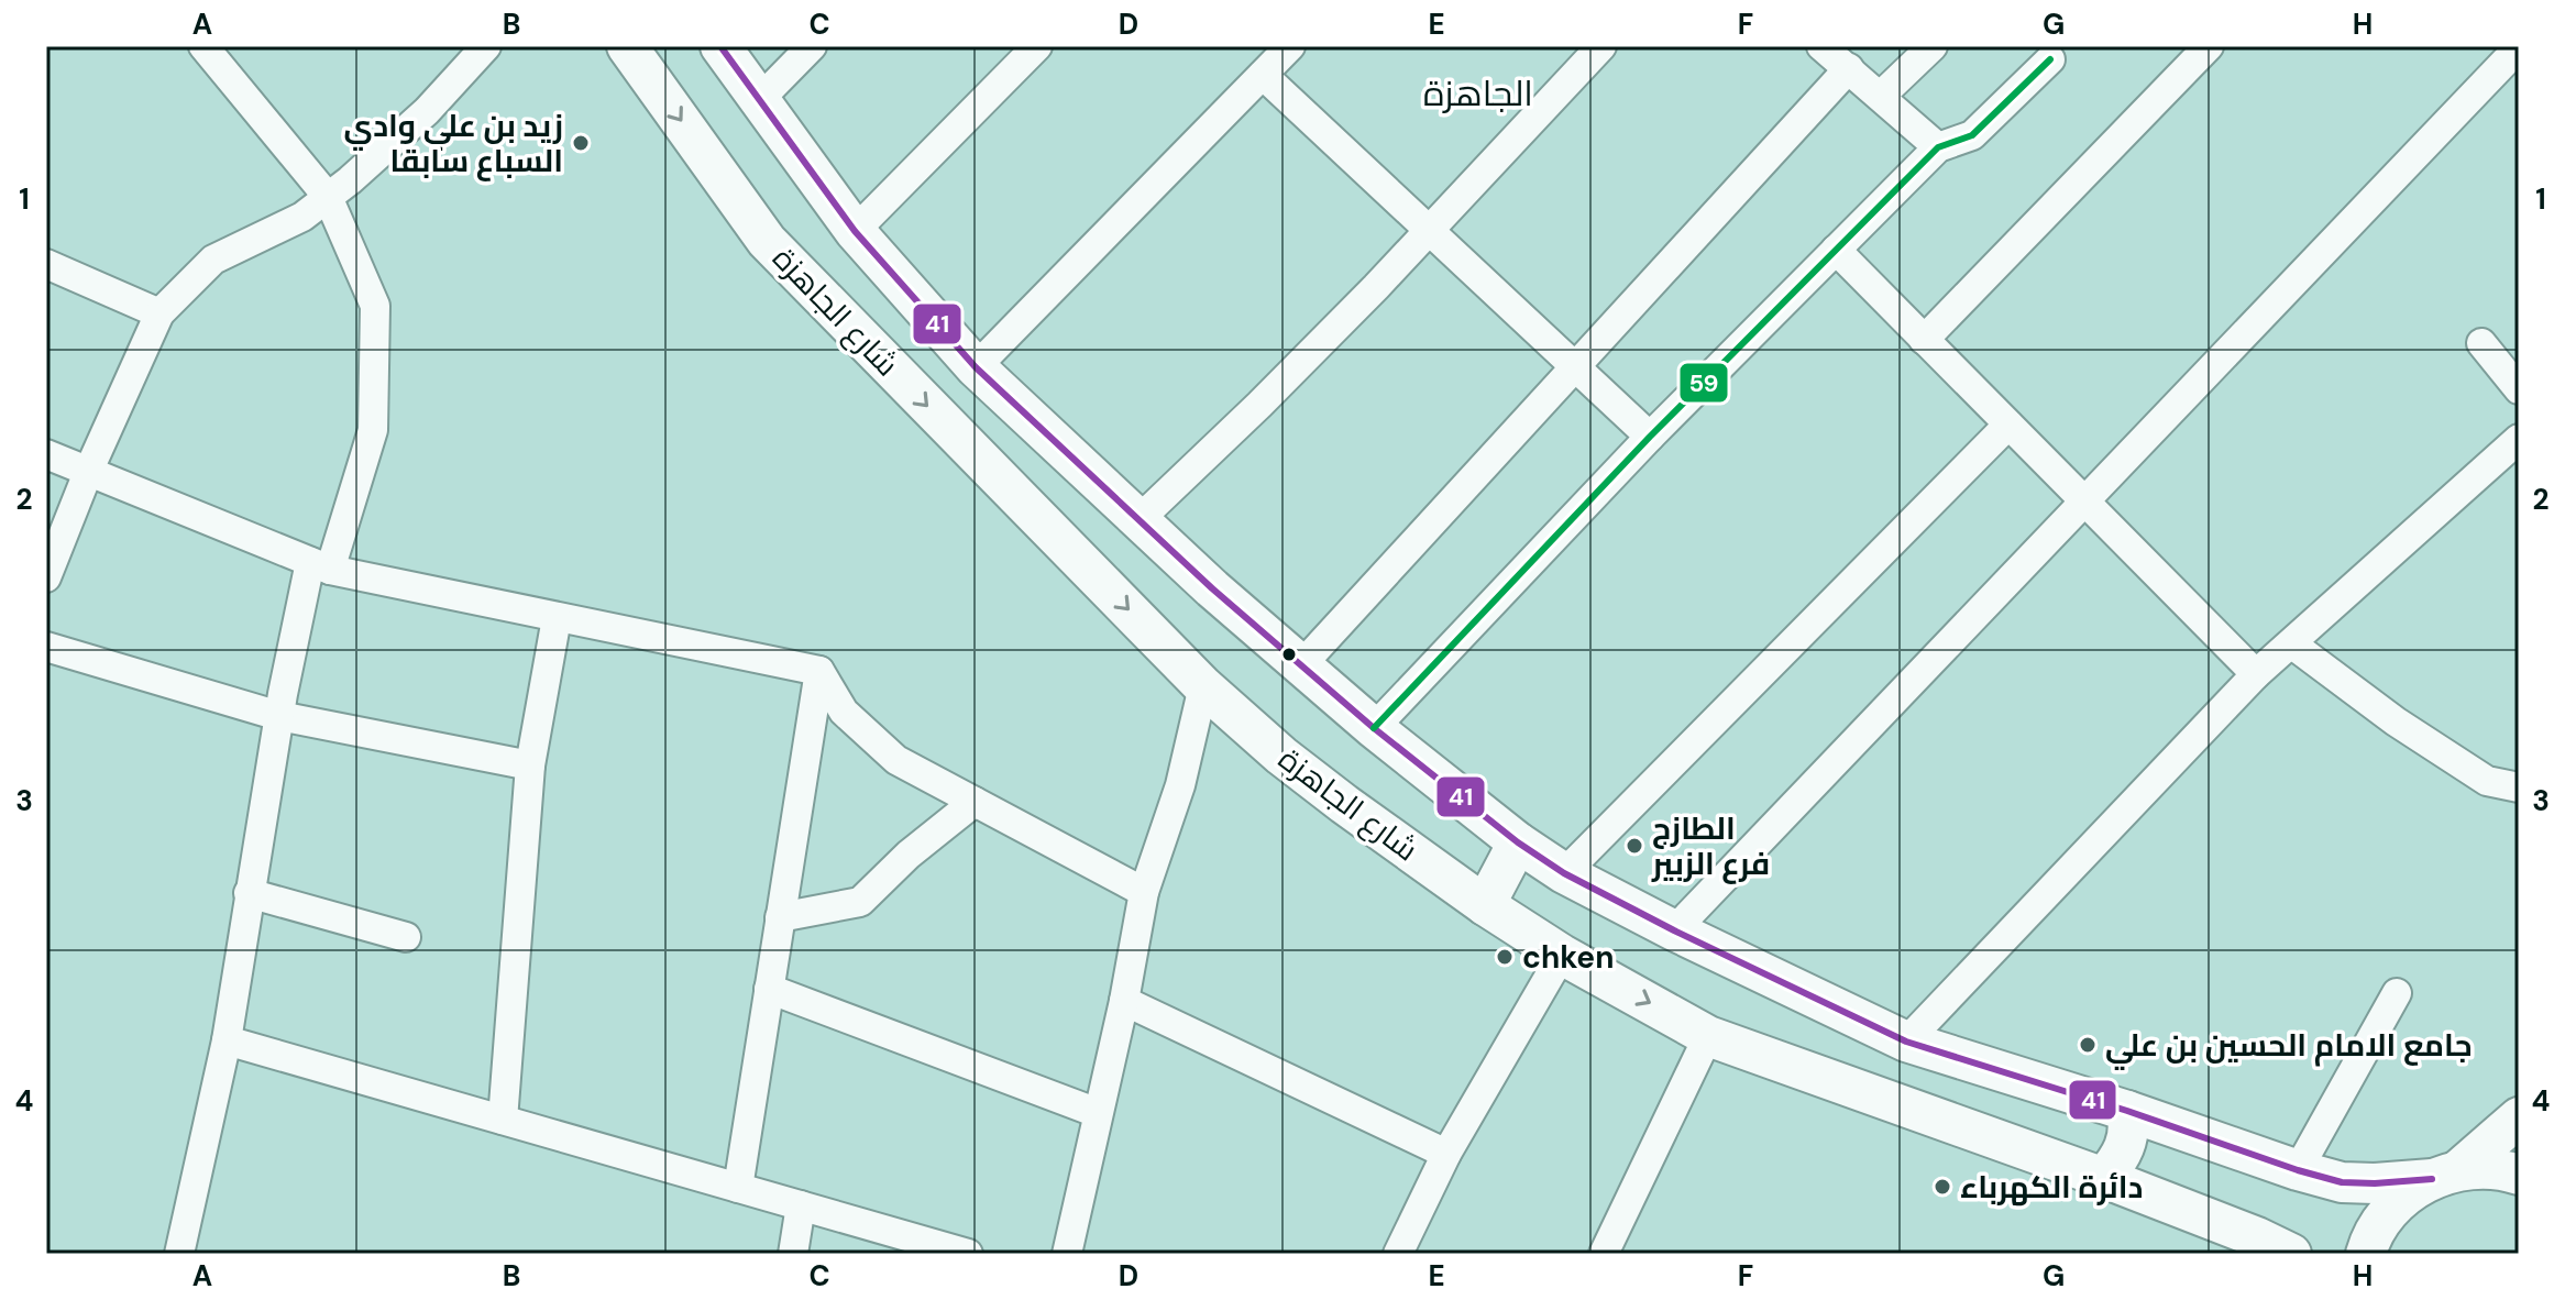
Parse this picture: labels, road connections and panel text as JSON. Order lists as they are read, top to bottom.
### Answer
{
  "streets": {
    "street": ["شارع الجاهزة"]
  },
  "districts": ["الجاهزة"],
  "places": [
    "زيد بن علي وادي السباع سابقا",
    "الطازج فرع الزبير",
    "chken",
    "جامع الامام الحسين بن علي",
    "دائرة الكهرباء"
  ],
  "lines": ["transit line 41", "transit line 59"],
  "grid": {
    "columns": [
      "A",
      "B",
      "C",
      "D",
      "E",
      "F",
      "G",
      "H"
    ],
    "rows": [
      "1",
      "2",
      "3",
      "4"
    ]
  }
}
